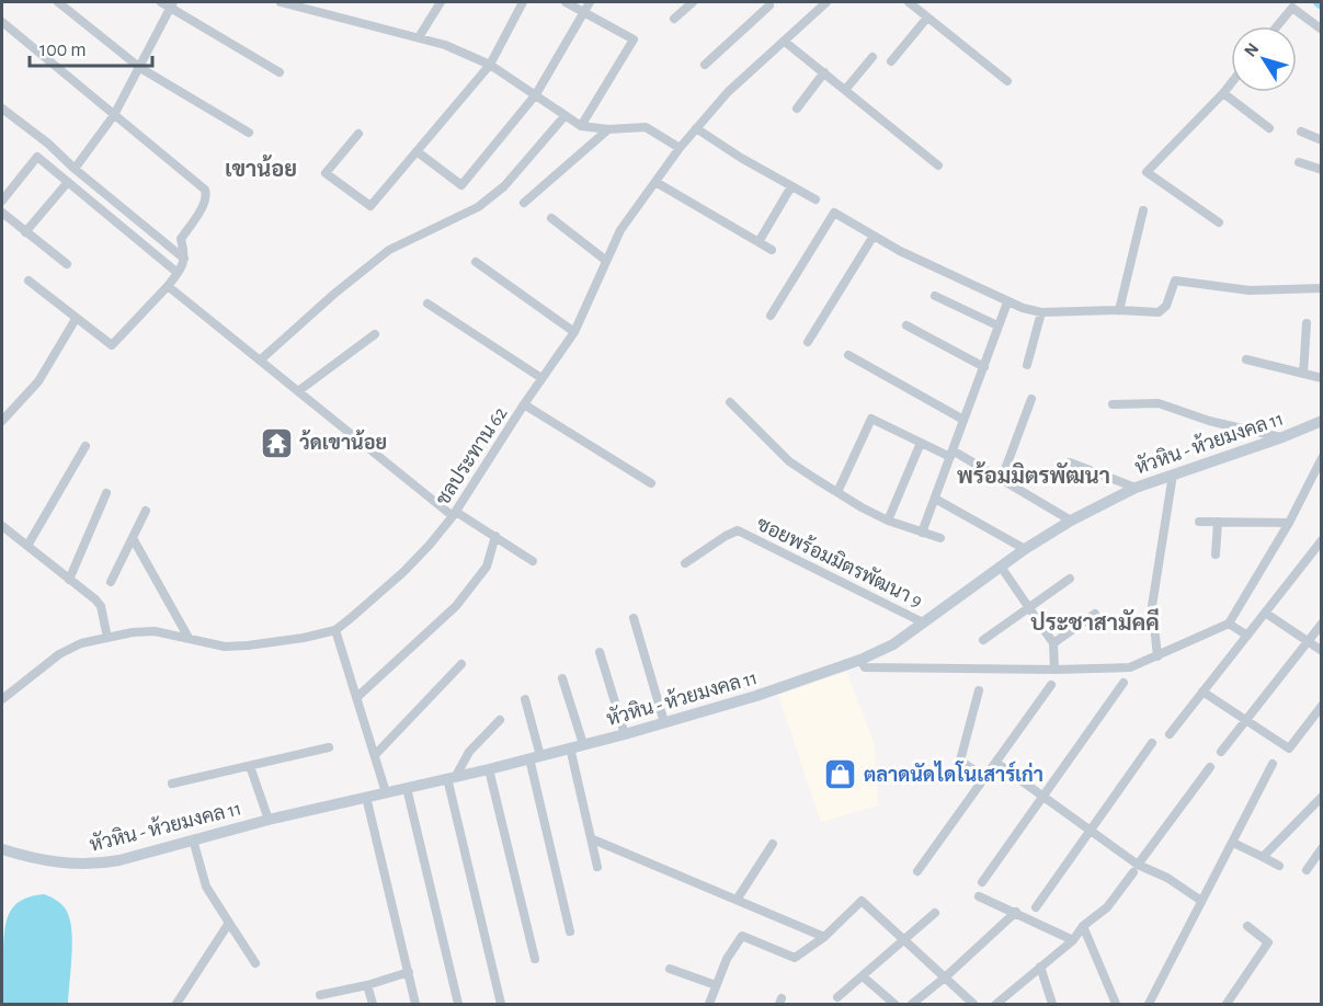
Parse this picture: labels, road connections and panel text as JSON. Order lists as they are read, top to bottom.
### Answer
{
  "streets": {
    "street": ["หัวหิน - ห้วยมงคล 11", "ชลประทาน 62", "ซอยพร้อมมิตรพัฒนา 9"]
  },
  "crossings": [
    ["หัวหิน - ห้วยมงคล 11", "ซอยพร้อมมิตรพัฒนา 9"]
  ],
  "districts": ["เขาน้อย", "พร้อมมิตรพัฒนา", "ประชาสามัคคี"],
  "places": {
    "temple": ["ว้ดเขาน้อย"],
    "shop": ["ตลาดนัดไดโนเสาร์เก่า"]
  },
  "scale_bar": "100 m",
  "north": "top left"
}
